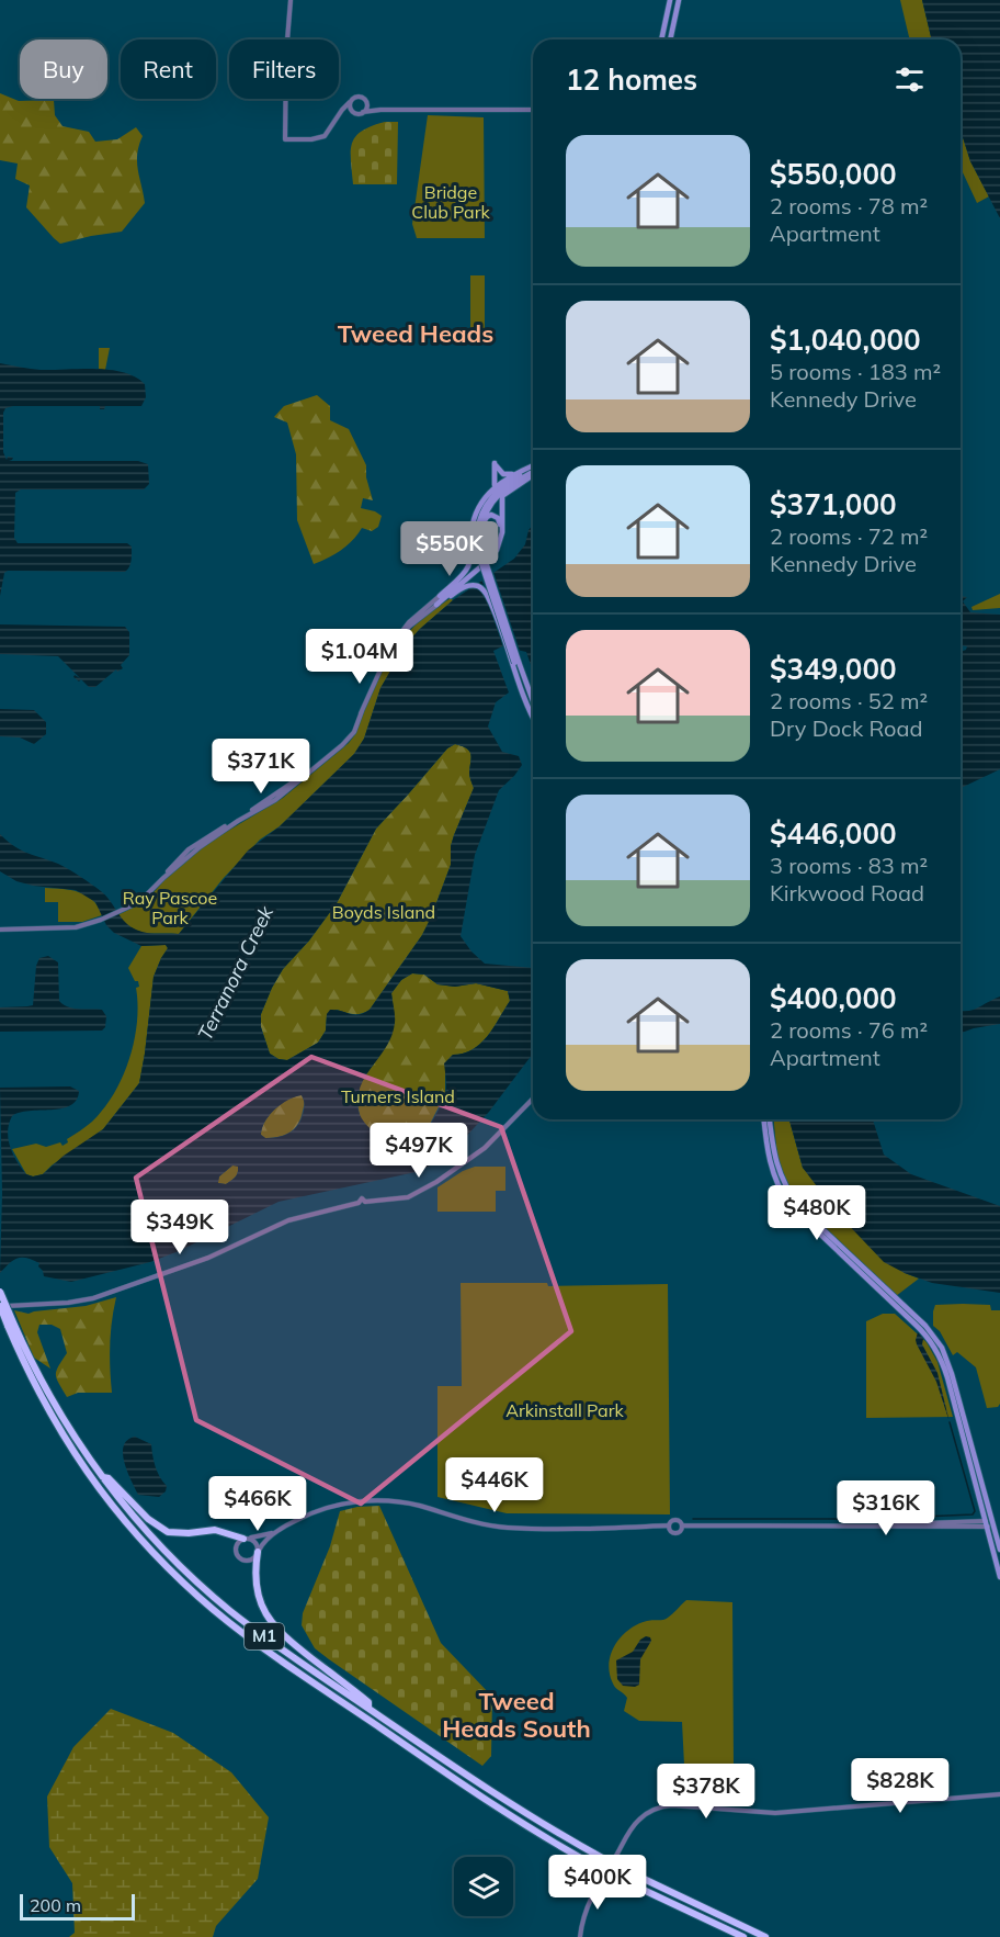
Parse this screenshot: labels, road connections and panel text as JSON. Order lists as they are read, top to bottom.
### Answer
{
  "streets": {
    "highway": ["M1"]
  },
  "districts": ["Tweed Heads", "Tweed Heads South"],
  "water": ["Terranora Creek"],
  "parks": [
    "Bridge Club Park",
    "Ray Pascoe Park",
    "Boyds Island",
    "Turners Island",
    "Arkinstall Park"
  ],
  "scale_bar": "200 m",
  "page": {
    "chip": ["Buy", "Rent", "Filters"],
    "heading": "12 homes",
    "list": [
      {
        "name": "$550,000",
        "note": "2 rooms · 78 m² · Apartment"
      },
      {
        "name": "$1,040,000",
        "note": "5 rooms · 183 m² · Kennedy Drive"
      },
      {
        "name": "$371,000",
        "note": "2 rooms · 72 m² · Kennedy Drive"
      },
      {
        "name": "$349,000",
        "note": "2 rooms · 52 m² · Dry Dock Road"
      },
      {
        "name": "$446,000",
        "note": "3 rooms · 83 m² · Kirkwood Road"
      },
      {
        "name": "$400,000",
        "note": "2 rooms · 76 m² · Apartment"
      }
    ],
    "price": [
      "$550K",
      "$1.04M",
      "$371K",
      "$497K",
      "$480K",
      "$349K",
      "$446K",
      "$466K",
      "$316K",
      "$828K",
      "$378K",
      "$400K"
    ],
    "scale": "200 m"
  }
}
